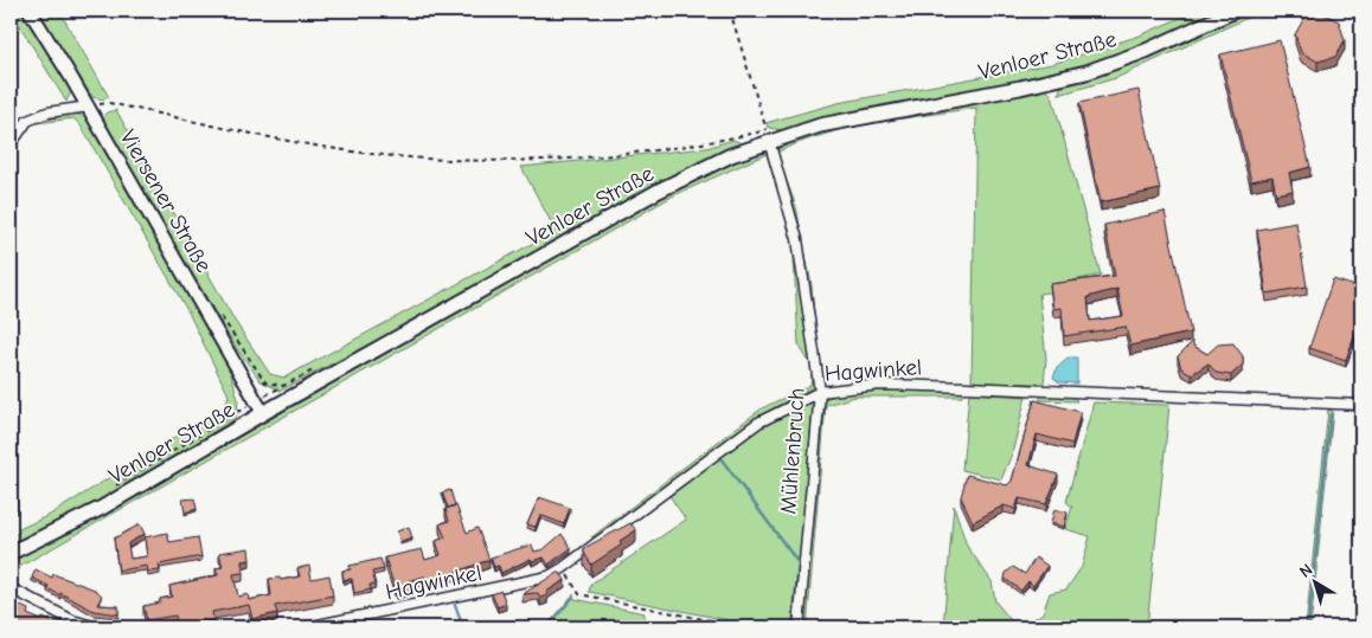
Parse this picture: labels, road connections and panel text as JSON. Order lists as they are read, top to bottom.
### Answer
{
  "streets": {
    "main road": ["Venloer Straße"],
    "street": ["Viersener Straße", "Hagwinkel", "Mühlenbruch"]
  },
  "crossings": [
    ["Venloer Straße", "Viersener Straße"],
    ["Venloer Straße", "Mühlenbruch"],
    ["Hagwinkel", "Mühlenbruch"]
  ],
  "north": "top left"
}
